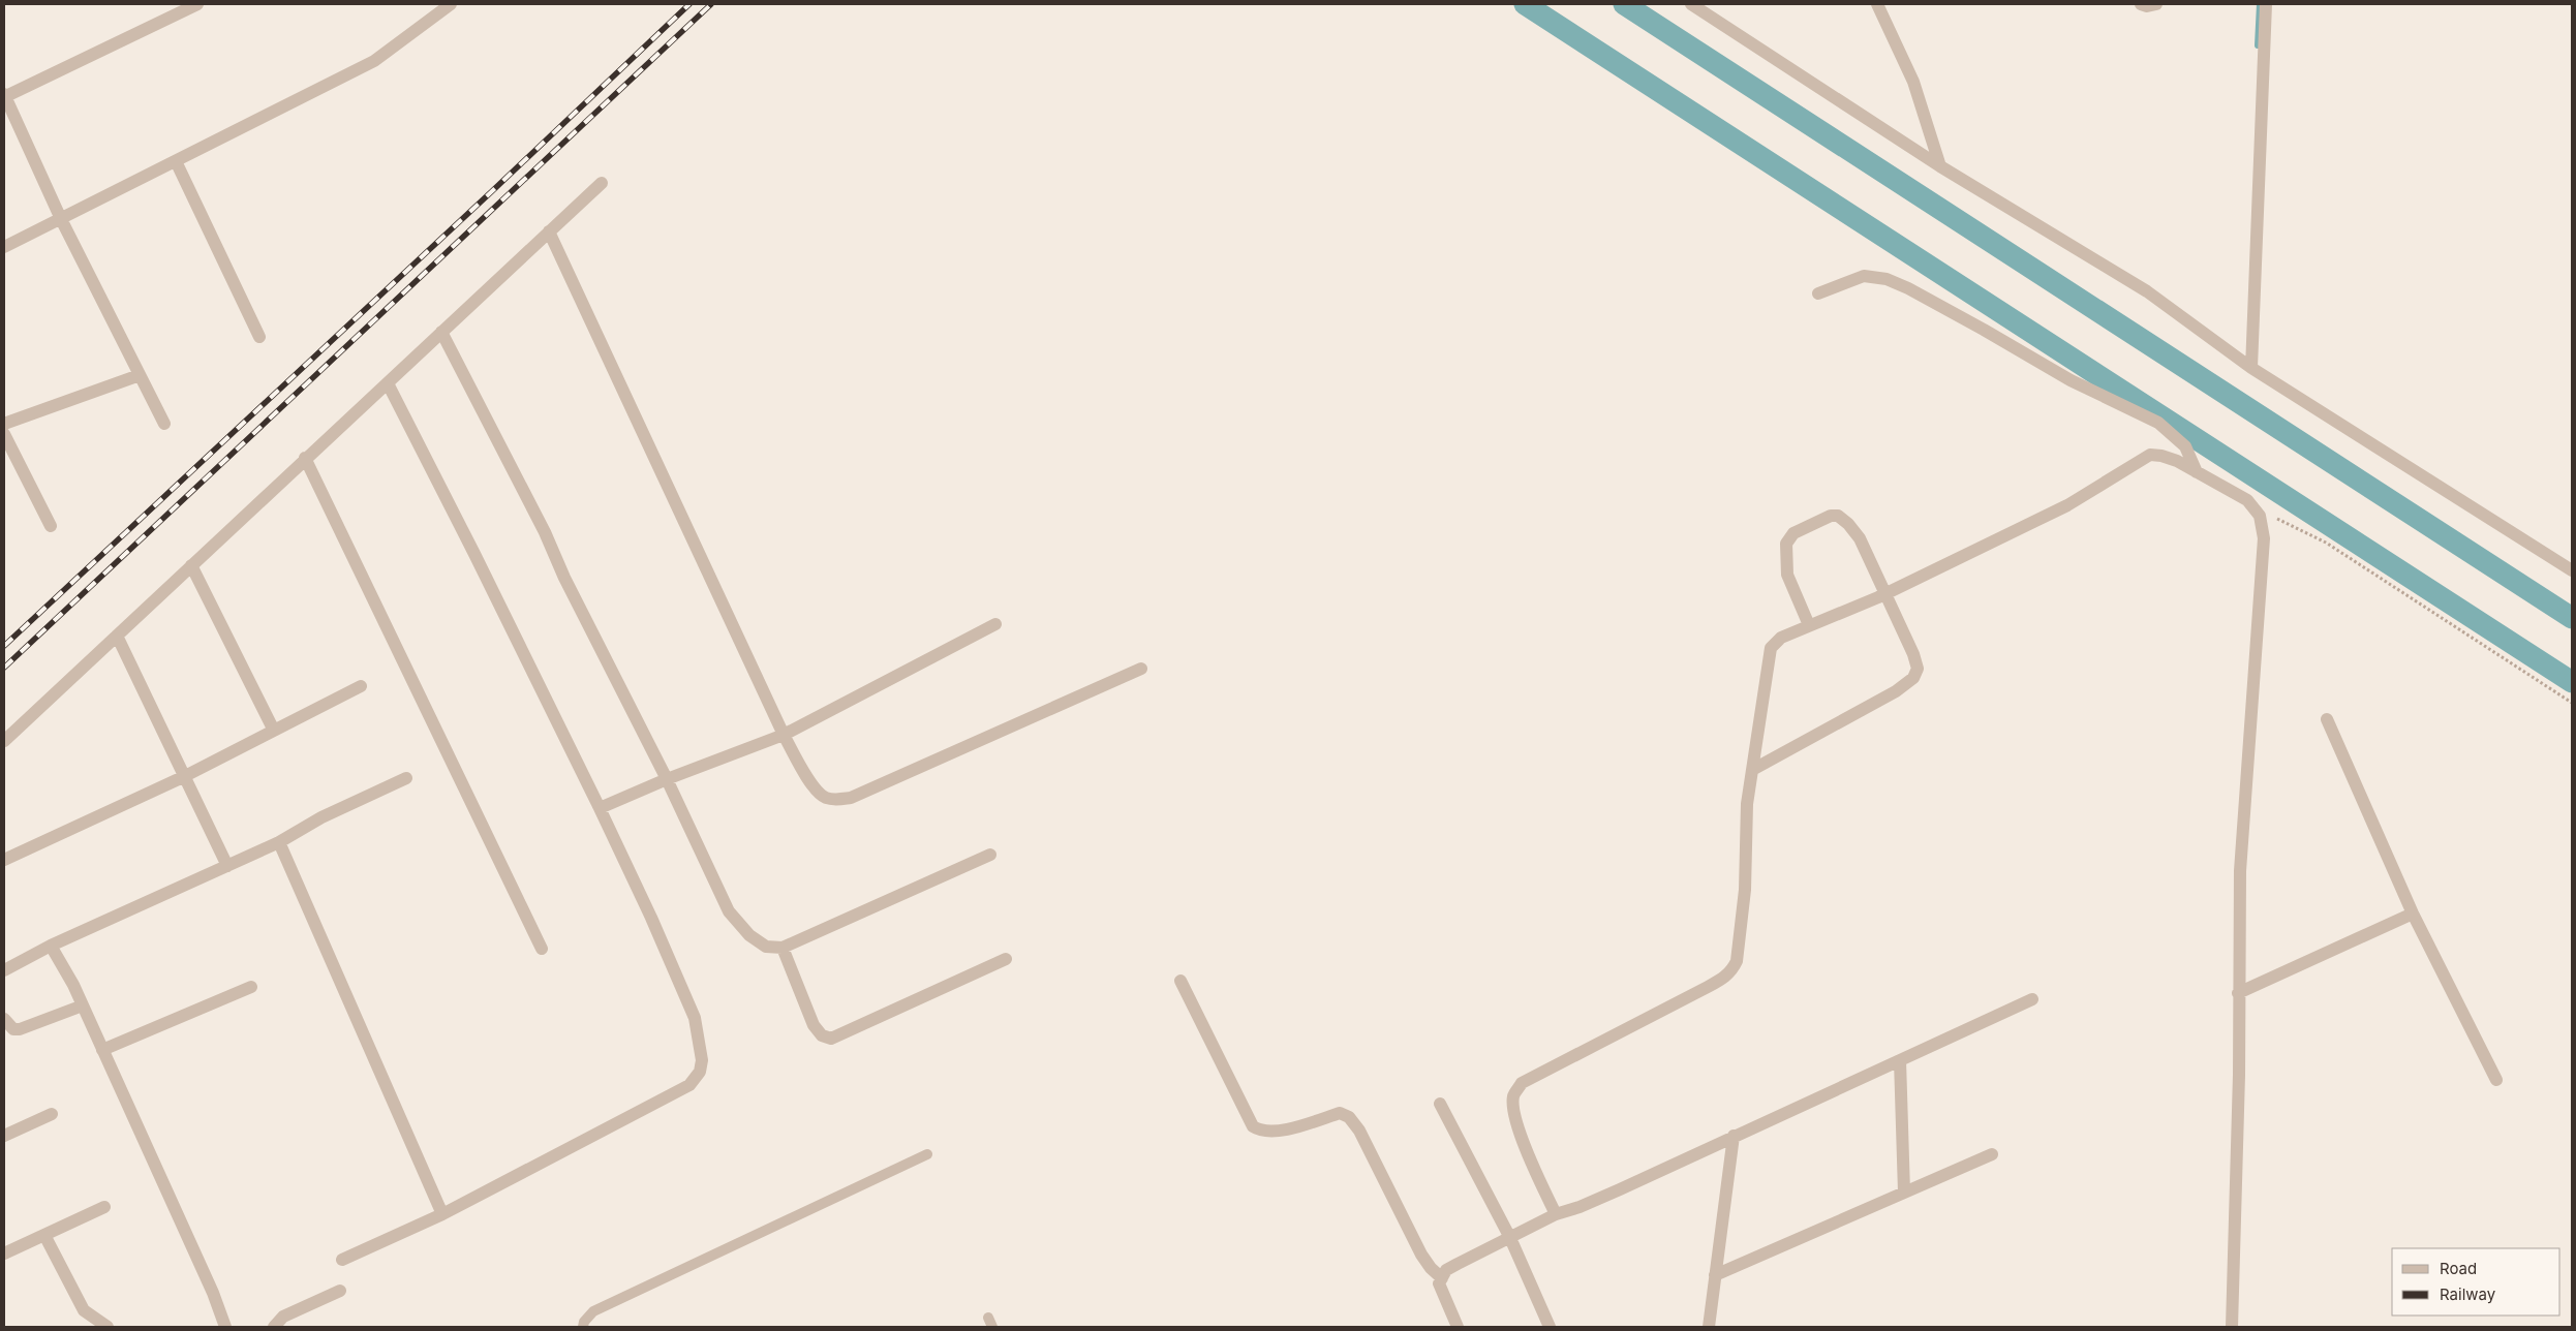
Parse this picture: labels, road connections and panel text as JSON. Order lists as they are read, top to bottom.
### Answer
{
  "legend": ["Road", "Railway"]
}
